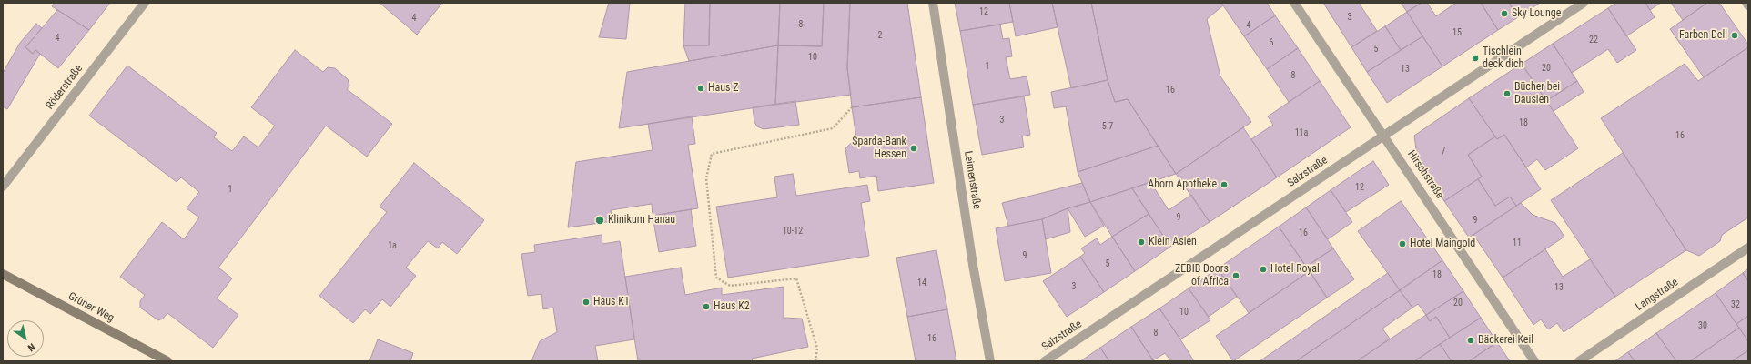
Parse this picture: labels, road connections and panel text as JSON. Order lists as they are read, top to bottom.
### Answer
{
  "streets": {
    "street": [
      "Röderstraße",
      "Salzstraße",
      "Hirschstraße",
      "Leimenstraße",
      "Langstraße",
      "Grüner Weg"
    ]
  },
  "crossings": [
    ["Salzstraße", "Hirschstraße"]
  ],
  "places": [
    "Sky Lounge",
    "Farben Dell",
    "Tischlein deck dich",
    "Haus Z",
    "Bücher bei Dausien",
    "Sparda-Bank Hessen",
    "Ahorn Apotheke",
    "Klinikum Hanau",
    "Klein Asien",
    "Hotel Maingold",
    "Hotel Royal",
    "ZEBIB Doors of Africa",
    "Haus K1",
    "Haus K2",
    "Bäckerei Keil"
  ],
  "house_numbers": [
    "12",
    "3",
    "4",
    "8",
    "4",
    "15",
    "2",
    "4",
    "22",
    "6",
    "5",
    "10",
    "1",
    "20",
    "13",
    "8",
    "16",
    "3",
    "18",
    "5-7",
    "11a",
    "16",
    "7",
    "12",
    "1",
    "9",
    "9",
    "10-12",
    "16",
    "11",
    "1a",
    "9",
    "5",
    "18",
    "14",
    "3",
    "13",
    "20",
    "32",
    "10",
    "30",
    "8",
    "16"
  ],
  "north": "bottom right"
}
